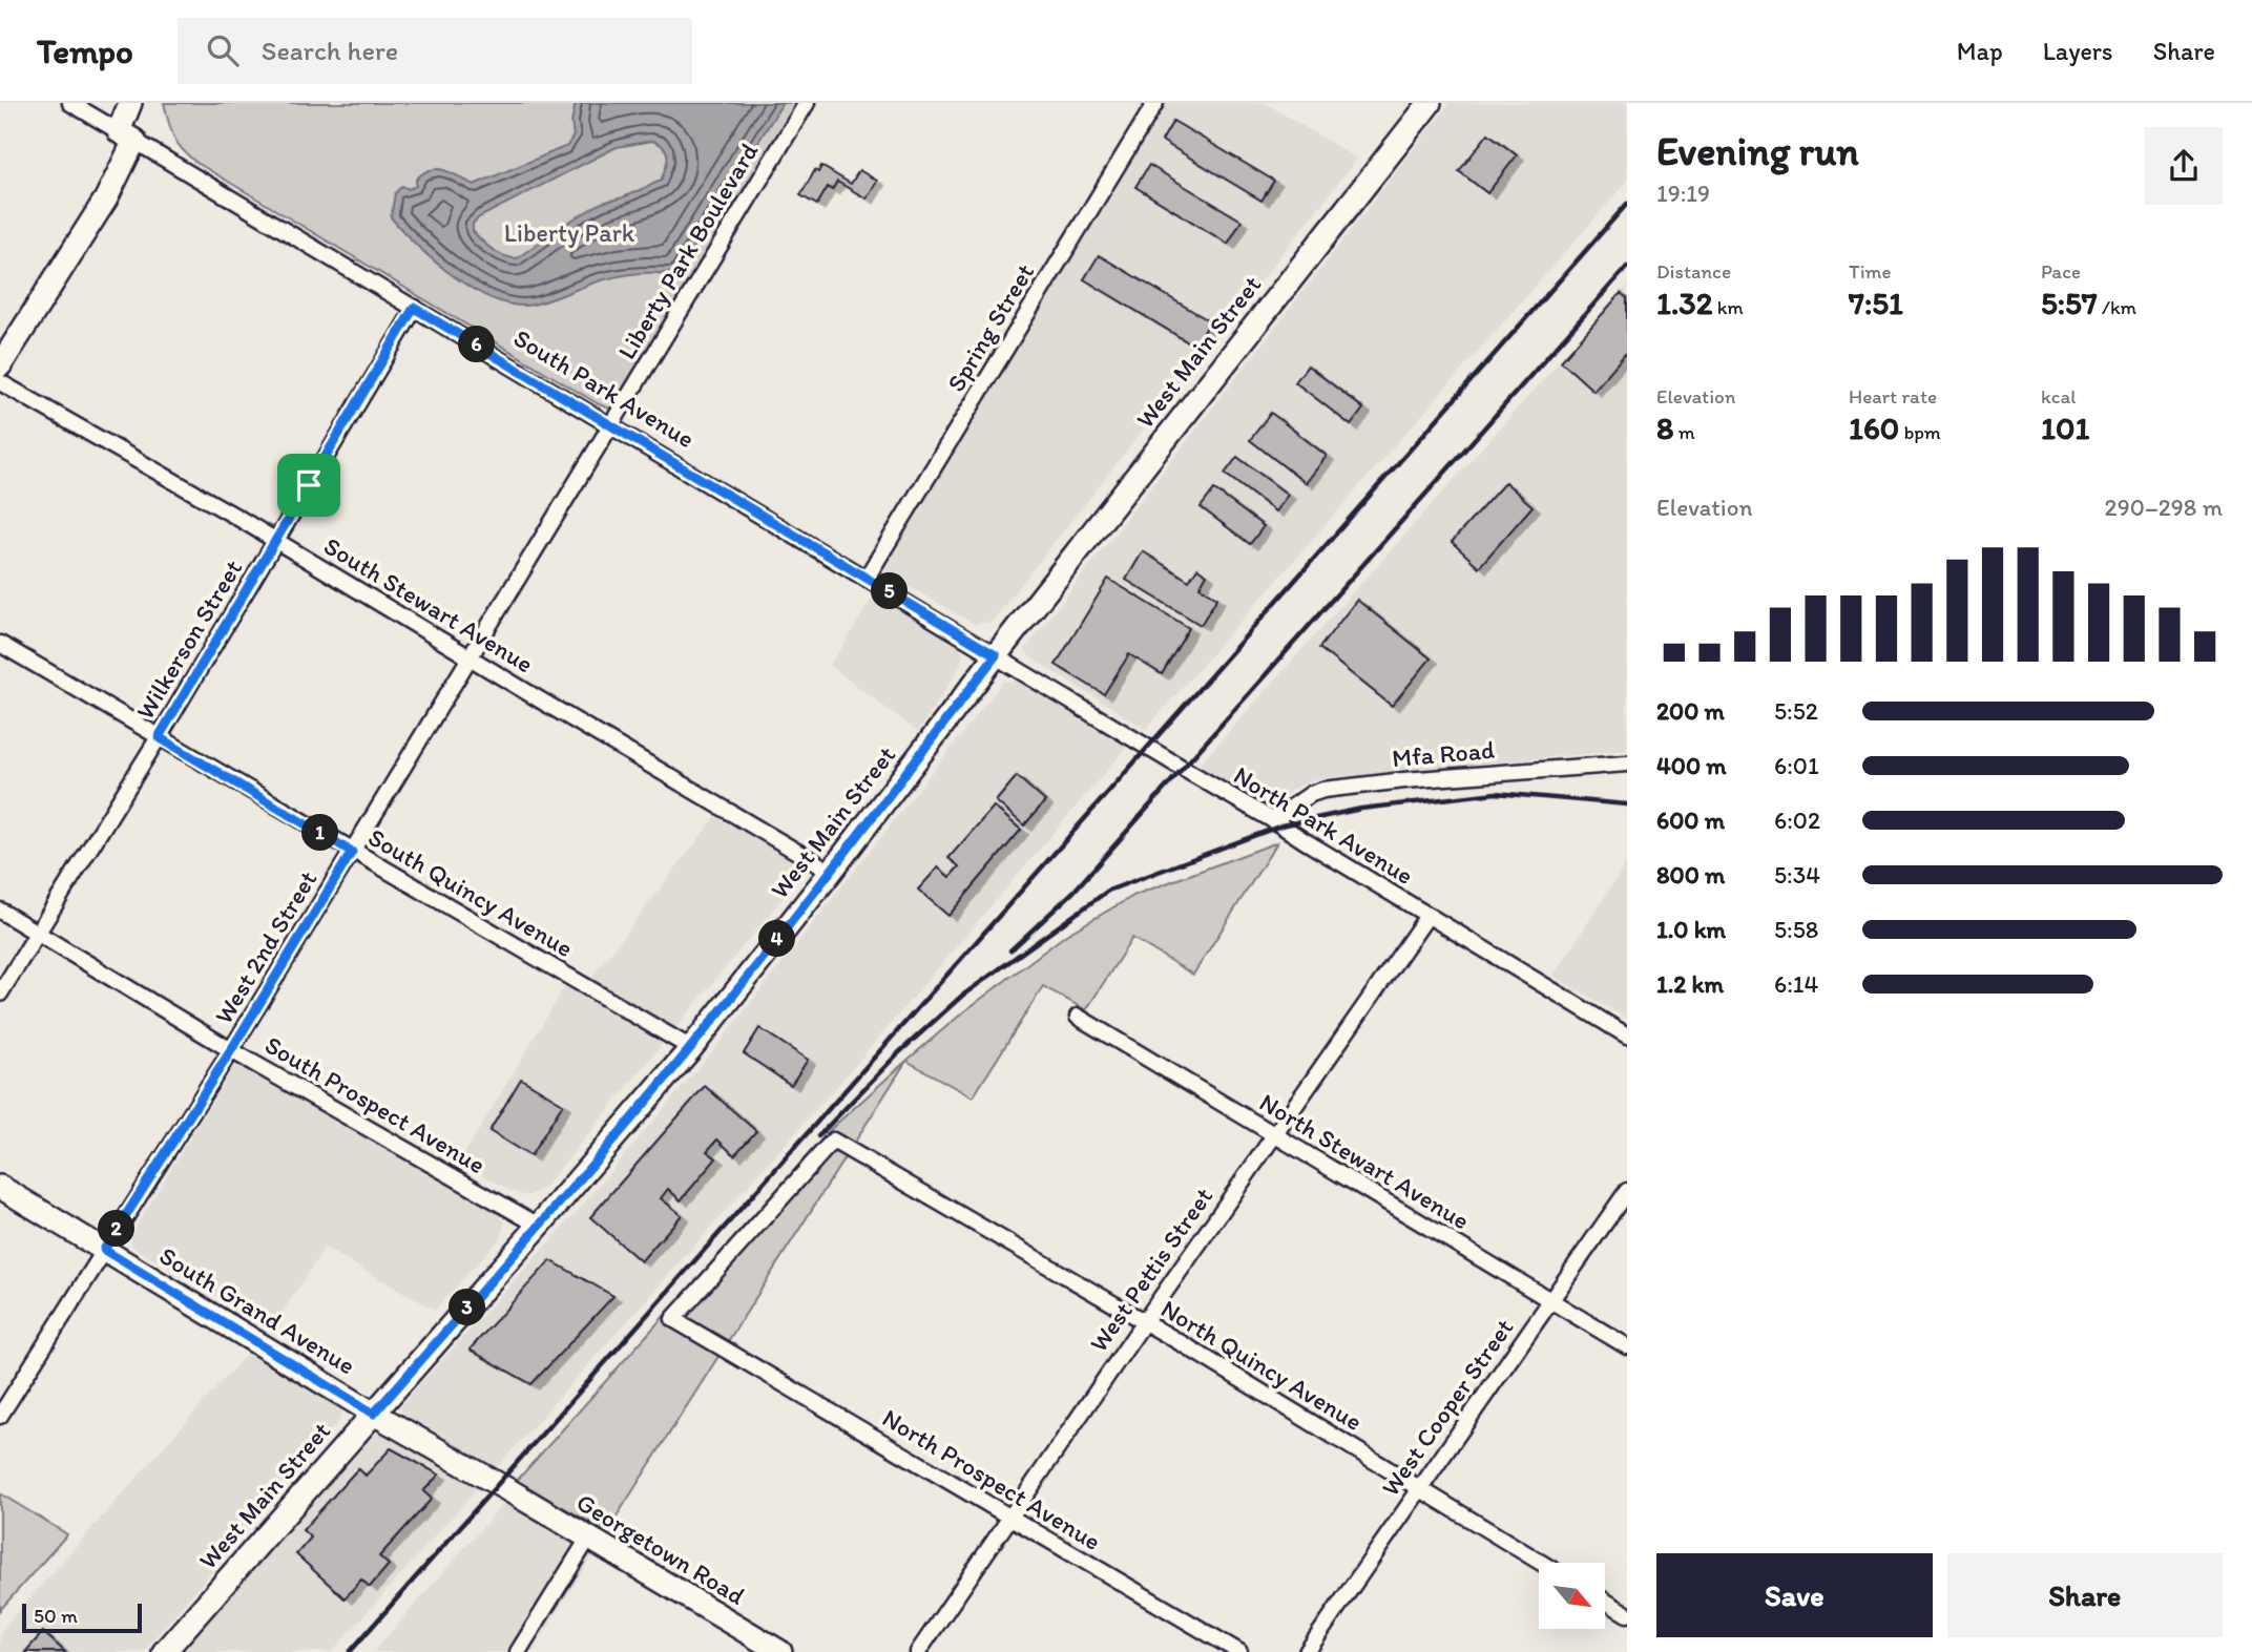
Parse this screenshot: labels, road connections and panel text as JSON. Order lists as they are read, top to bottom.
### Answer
{
  "streets": {
    "main road": ["West Main Street", "South Grand Avenue", "Georgetown Road"],
    "street": [
      "Liberty Park Boulevard",
      "Spring Street",
      "South Park Avenue",
      "South Stewart Avenue",
      "Wilkerson Street",
      "Mfa Road",
      "North Park Avenue",
      "South Quincy Avenue",
      "West 2nd Street",
      "South Prospect Avenue",
      "North Stewart Avenue",
      "West Pettis Street",
      "North Quincy Avenue",
      "West Cooper Street",
      "North Prospect Avenue"
    ]
  },
  "crossings": [
    ["Liberty Park Boulevard", "South Park Avenue"],
    ["Liberty Park Boulevard", "West 2nd Street"],
    ["Spring Street", "South Park Avenue"],
    ["West Main Street", "South Park Avenue"],
    ["West Main Street", "South Stewart Avenue"],
    ["West Main Street", "North Park Avenue"],
    ["West Main Street", "South Quincy Avenue"],
    ["West Main Street", "South Prospect Avenue"],
    ["West Main Street", "South Grand Avenue"],
    ["South Park Avenue", "Wilkerson Street"],
    ["South Park Avenue", "North Park Avenue"],
    ["South Park Avenue", "West 2nd Street"],
    ["South Stewart Avenue", "Wilkerson Street"],
    ["South Stewart Avenue", "West 2nd Street"],
    ["Wilkerson Street", "South Quincy Avenue"],
    ["Wilkerson Street", "South Prospect Avenue"],
    ["Mfa Road", "North Park Avenue"],
    ["North Park Avenue", "West Pettis Street"],
    ["South Quincy Avenue", "West 2nd Street"],
    ["West 2nd Street", "South Prospect Avenue"],
    ["West 2nd Street", "South Grand Avenue"],
    ["North Stewart Avenue", "West Pettis Street"],
    ["North Stewart Avenue", "West Cooper Street"],
    ["West Pettis Street", "North Quincy Avenue"],
    ["West Pettis Street", "North Prospect Avenue"],
    ["South Grand Avenue", "Georgetown Road"],
    ["North Quincy Avenue", "West Cooper Street"],
    ["North Quincy Avenue", "North Prospect Avenue"]
  ],
  "parks": ["Liberty Park"],
  "scale_bar": "50 m",
  "north": "bottom right",
  "page": {
    "header": "Tempo",
    "search": "Search here",
    "nav": ["Map", "Layers", "Share"],
    "heading": ["Evening run", "19:19"],
    "stats": [
      ["Distance", "1.32 km"],
      ["Time", "7:51"],
      ["Pace", "5:57 /km"],
      ["Elevation", "8 m"],
      ["Heart rate", "160 bpm"],
      ["kcal", "101"]
    ],
    "pins": [
      "6",
      "5",
      "1",
      "4",
      "2",
      "3"
    ],
    "chart": ["Elevation", "290–298 m"],
    "list": [
      {
        "name": "200 m",
        "note": "5:52"
      },
      {
        "name": "400 m",
        "note": "6:01"
      },
      {
        "name": "600 m",
        "note": "6:02"
      },
      {
        "name": "800 m",
        "note": "5:34"
      },
      {
        "name": "1.0 km",
        "note": "5:58"
      },
      {
        "name": "1.2 km",
        "note": "6:14"
      }
    ],
    "buttons": ["Save", "Share"],
    "scale": "50 m"
  }
}
